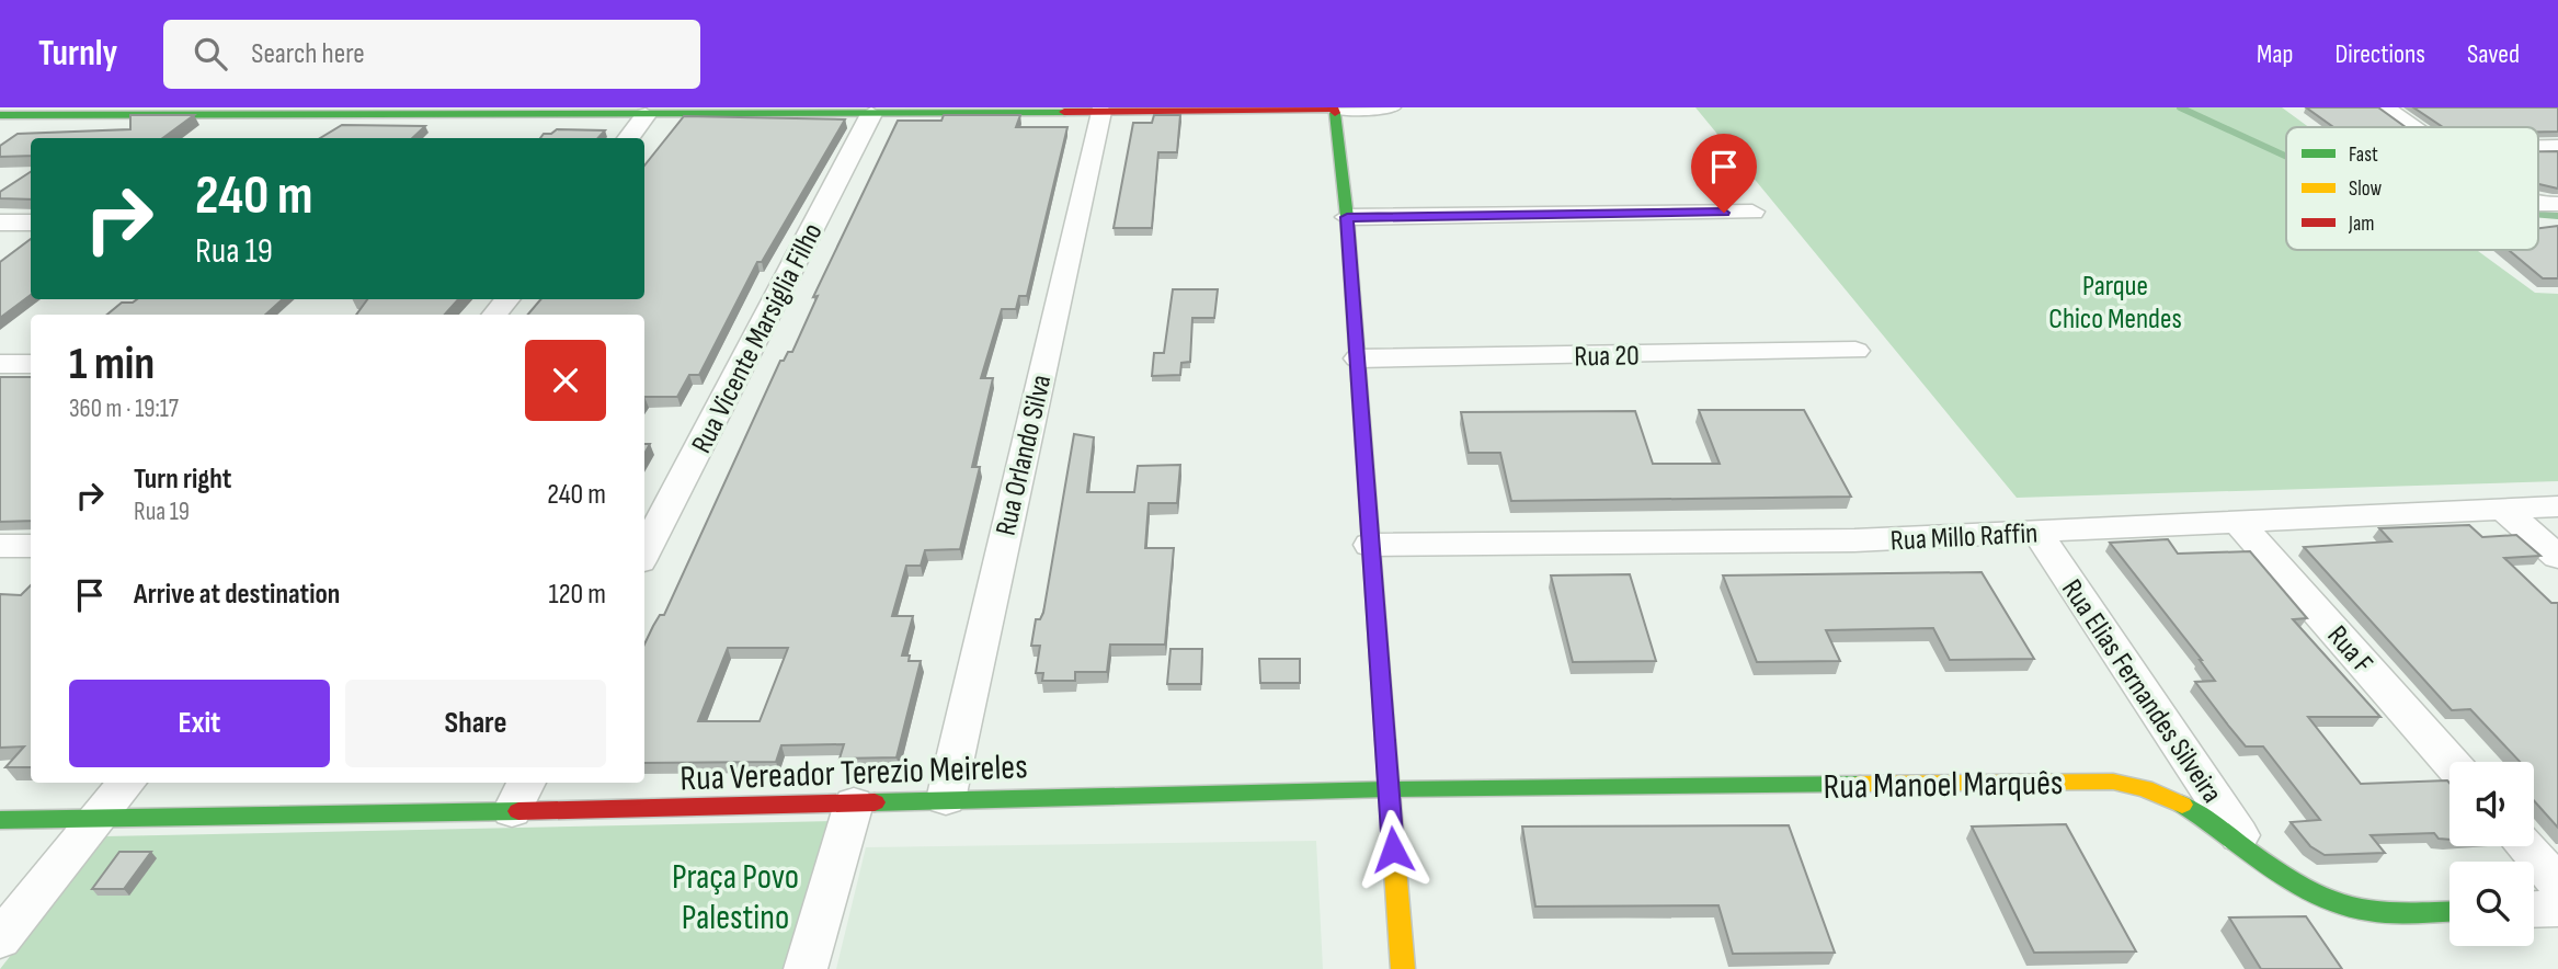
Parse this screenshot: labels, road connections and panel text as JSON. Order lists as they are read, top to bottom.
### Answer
{
  "streets": {
    "street": [
      "Rua Vicente Marsiglia Filho",
      "Rua 20",
      "Rua Orlando Silva",
      "Rua Millo Raffin",
      "Rua F",
      "Rua Elias Fernandes Silveira",
      "Rua Vereador Terezio Meireles",
      "Rua Manoel Marquês"
    ]
  },
  "crossings": [
    ["Rua Orlando Silva", "Rua Vereador Terezio Meireles"],
    ["Rua Millo Raffin", "Rua F"],
    ["Rua Millo Raffin", "Rua Elias Fernandes Silveira"],
    ["Rua Elias Fernandes Silveira", "Rua Manoel Marquês"],
    ["Rua Vereador Terezio Meireles", "Rua Manoel Marquês"]
  ],
  "parks": ["Parque Chico Mendes", "Praça Povo Palestino"],
  "legend": ["Fast", "Slow", "Jam"],
  "page": {
    "header": "Turnly",
    "search": "Search here",
    "nav": ["Map", "Directions", "Saved"],
    "turn": ["240 m", "Rua 19"],
    "heading": ["1 min", "360 m · 19:17"],
    "list": [
      {
        "name": "Turn right",
        "note": "Rua 19",
        "value": "240 m"
      },
      {
        "name": "Arrive at destination",
        "value": "120 m"
      }
    ],
    "buttons": ["Exit", "Share"]
  }
}
